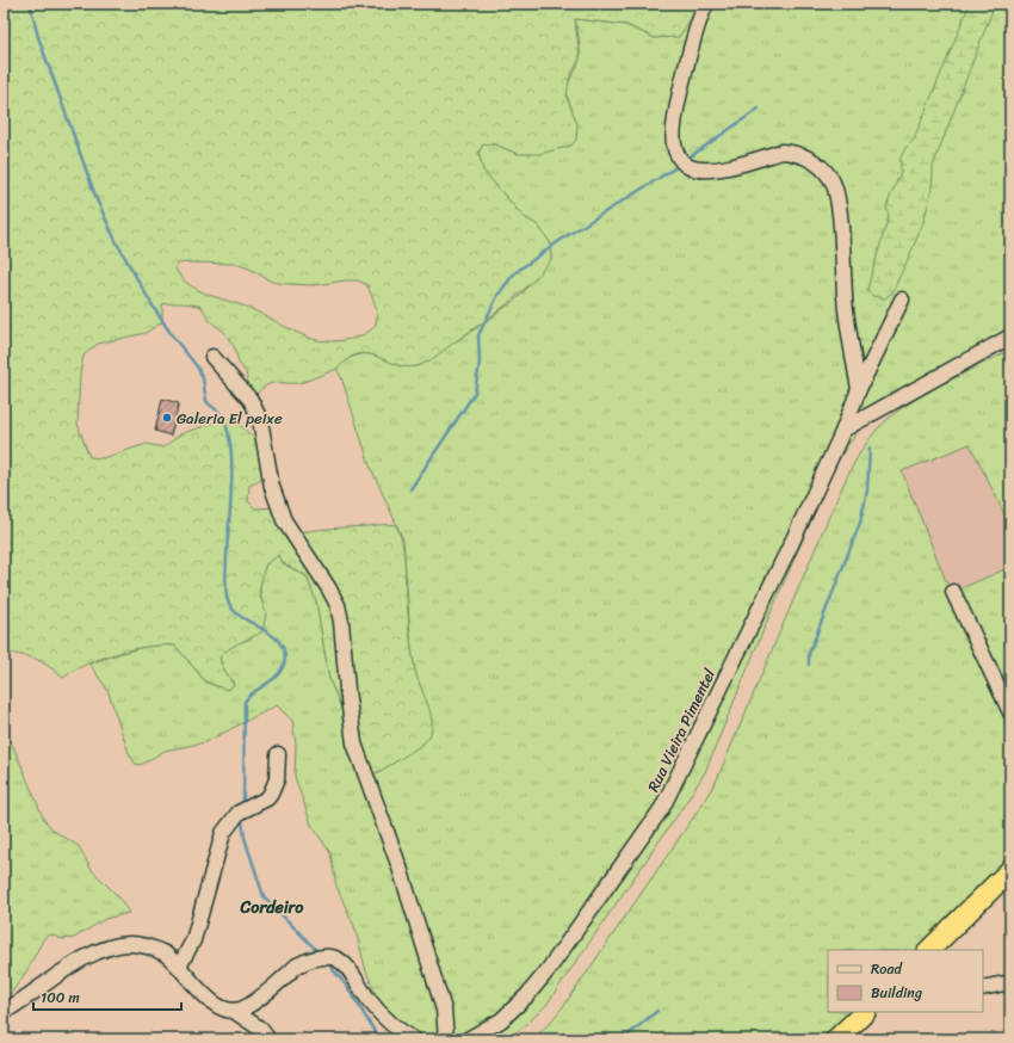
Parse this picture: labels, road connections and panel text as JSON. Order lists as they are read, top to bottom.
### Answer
{
  "streets": {
    "street": ["Rua Vieira Pimentel"]
  },
  "districts": ["Cordeiro"],
  "places": ["Galeria El peixe"],
  "legend": ["Road", "Building"],
  "scale_bar": "100 m"
}
